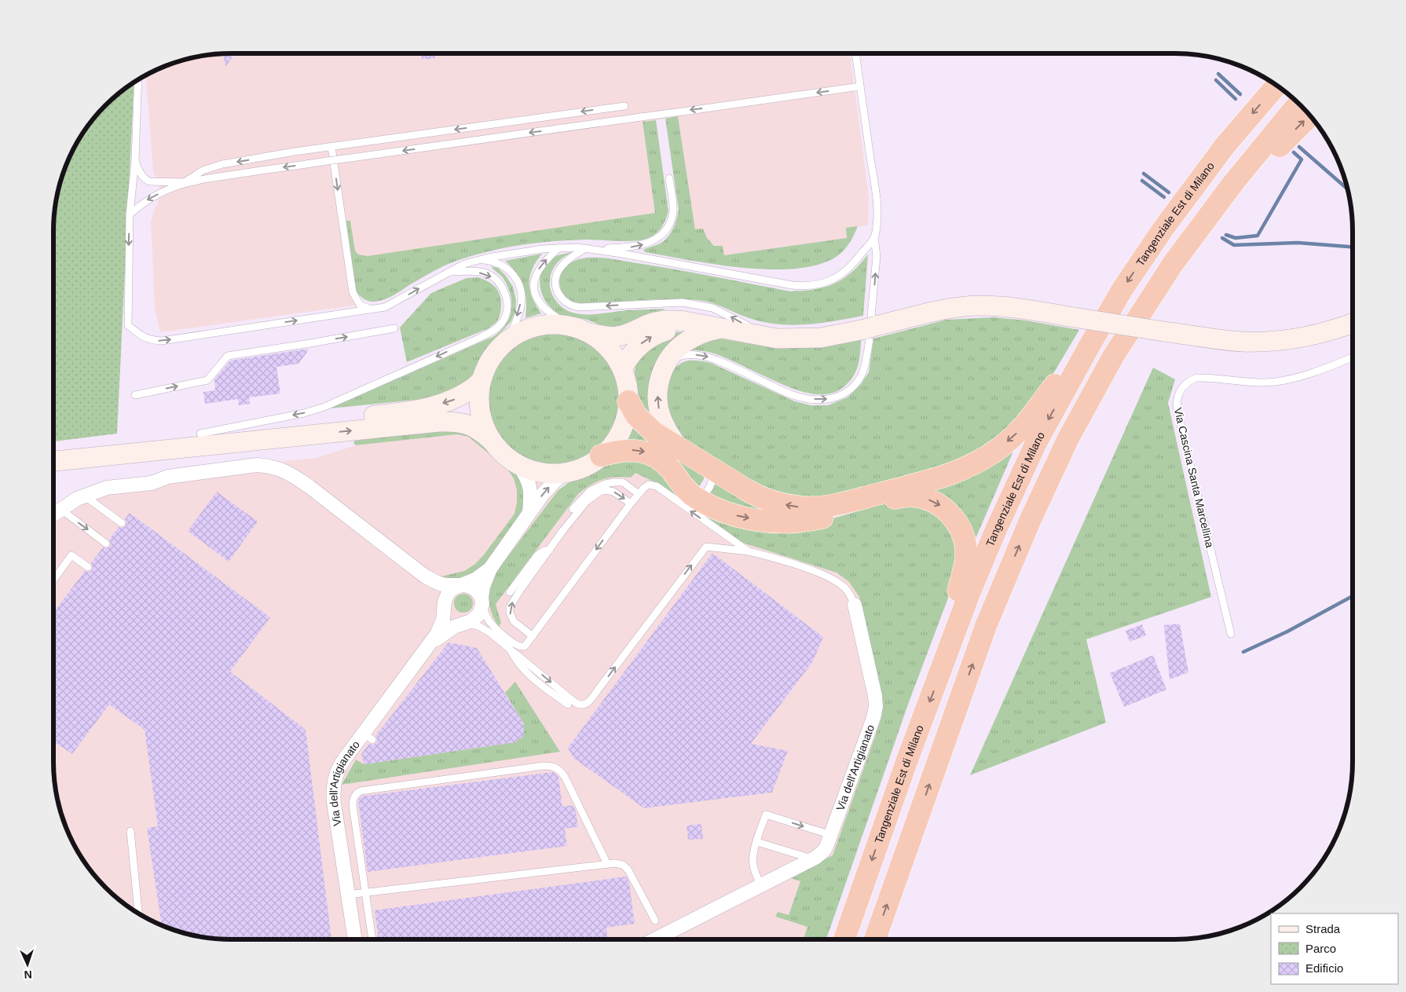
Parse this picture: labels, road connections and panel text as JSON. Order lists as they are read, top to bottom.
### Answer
{
  "streets": {
    "highway": ["Tangenziale Est di Milano"],
    "street": ["Via dell'Artigianato"],
    "lane": ["Via Cascina Santa Marcellina"]
  },
  "legend": ["Strada", "Parco", "Edificio"],
  "north": "bottom"
}
